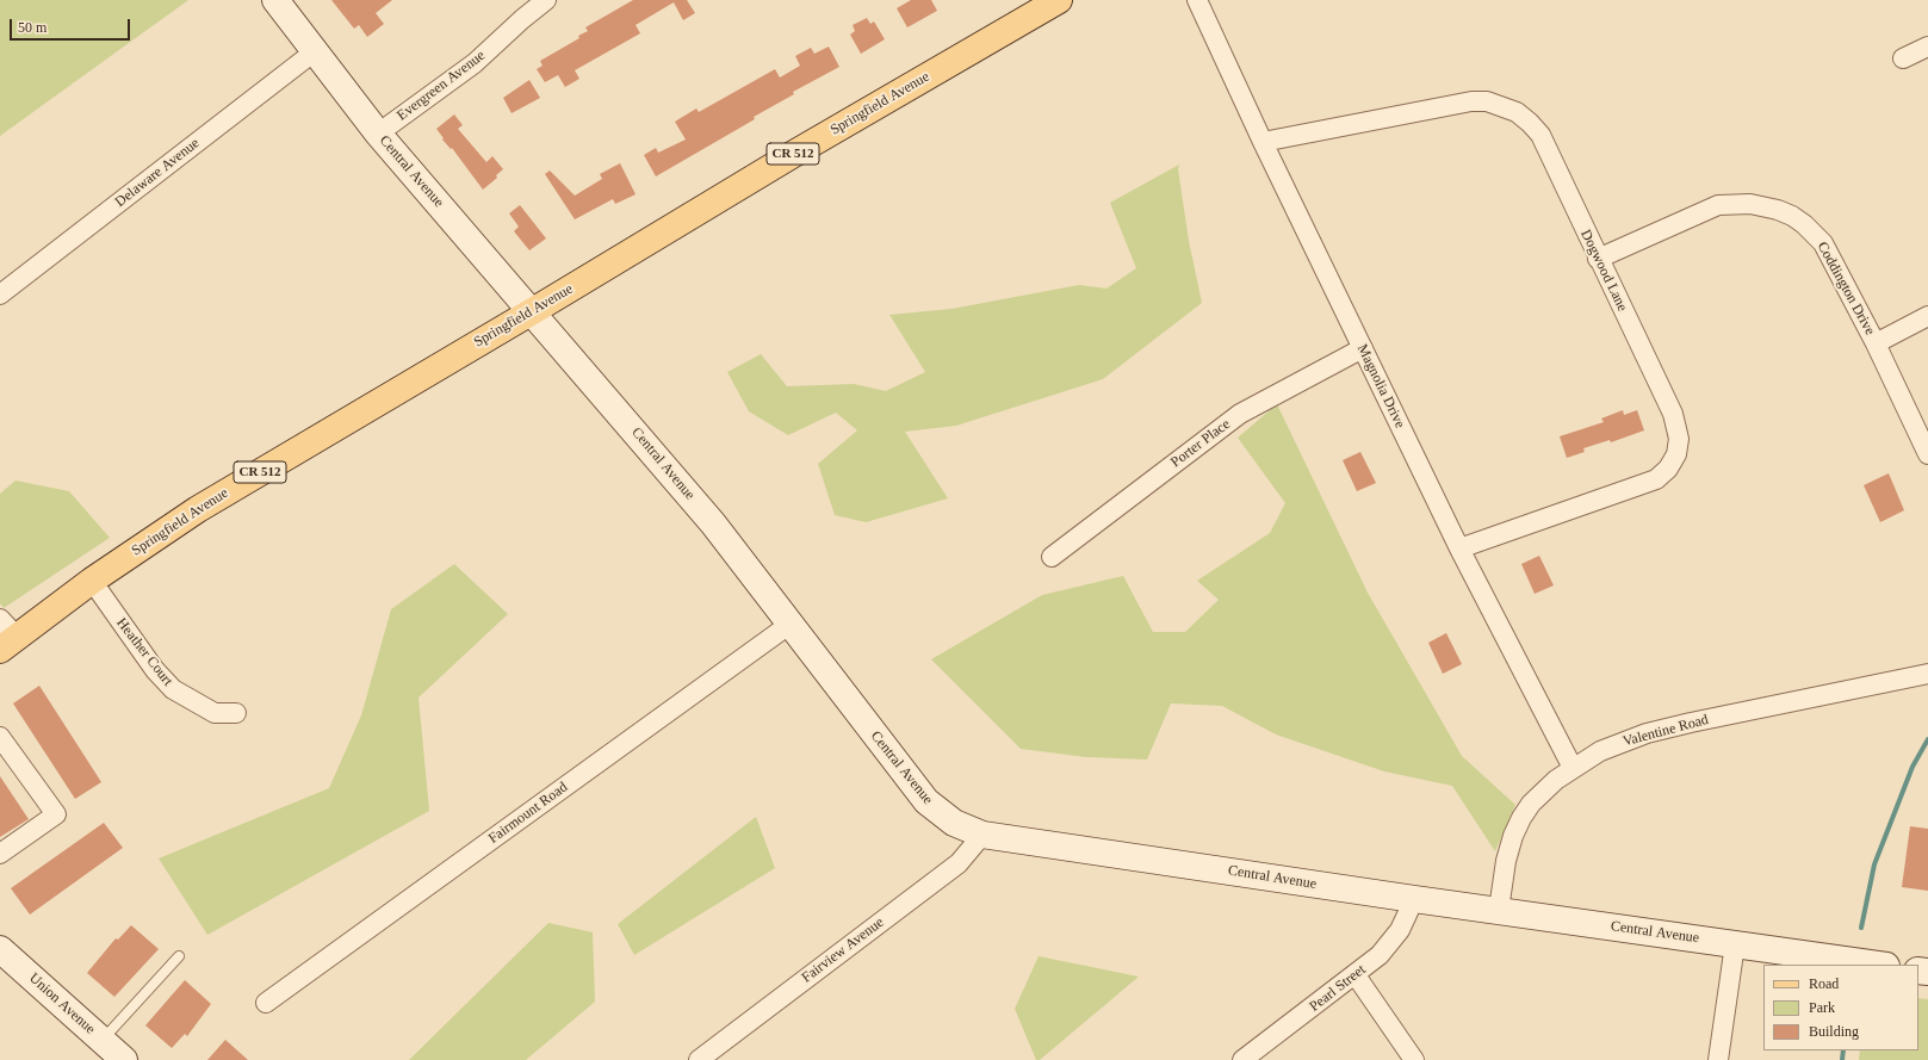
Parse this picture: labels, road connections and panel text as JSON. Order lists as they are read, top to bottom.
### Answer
{
  "streets": {
    "main road": ["Springfield Avenue", "CR 512"],
    "street": [
      "Evergreen Avenue",
      "Central Avenue",
      "Delaware Avenue",
      "Dogwood Lane",
      "Coddington Drive",
      "Magnolia Drive",
      "Porter Place",
      "Heather Court",
      "Valentine Road",
      "Fairmount Road",
      "Fairview Avenue",
      "Pearl Street",
      "Union Avenue"
    ]
  },
  "crossings": [
    ["Evergreen Avenue", "Central Avenue"],
    ["Springfield Avenue", "Central Avenue"],
    ["Springfield Avenue", "Heather Court"],
    ["Central Avenue", "Delaware Avenue"],
    ["Central Avenue", "Valentine Road"],
    ["Central Avenue", "Fairmount Road"],
    ["Central Avenue", "Fairview Avenue"],
    ["Central Avenue", "Pearl Street"],
    ["Dogwood Lane", "Coddington Drive"],
    ["Dogwood Lane", "Magnolia Drive"],
    ["Magnolia Drive", "Porter Place"],
    ["Magnolia Drive", "Valentine Road"]
  ],
  "legend": ["Road", "Park", "Building"],
  "scale_bar": "50 m"
}
